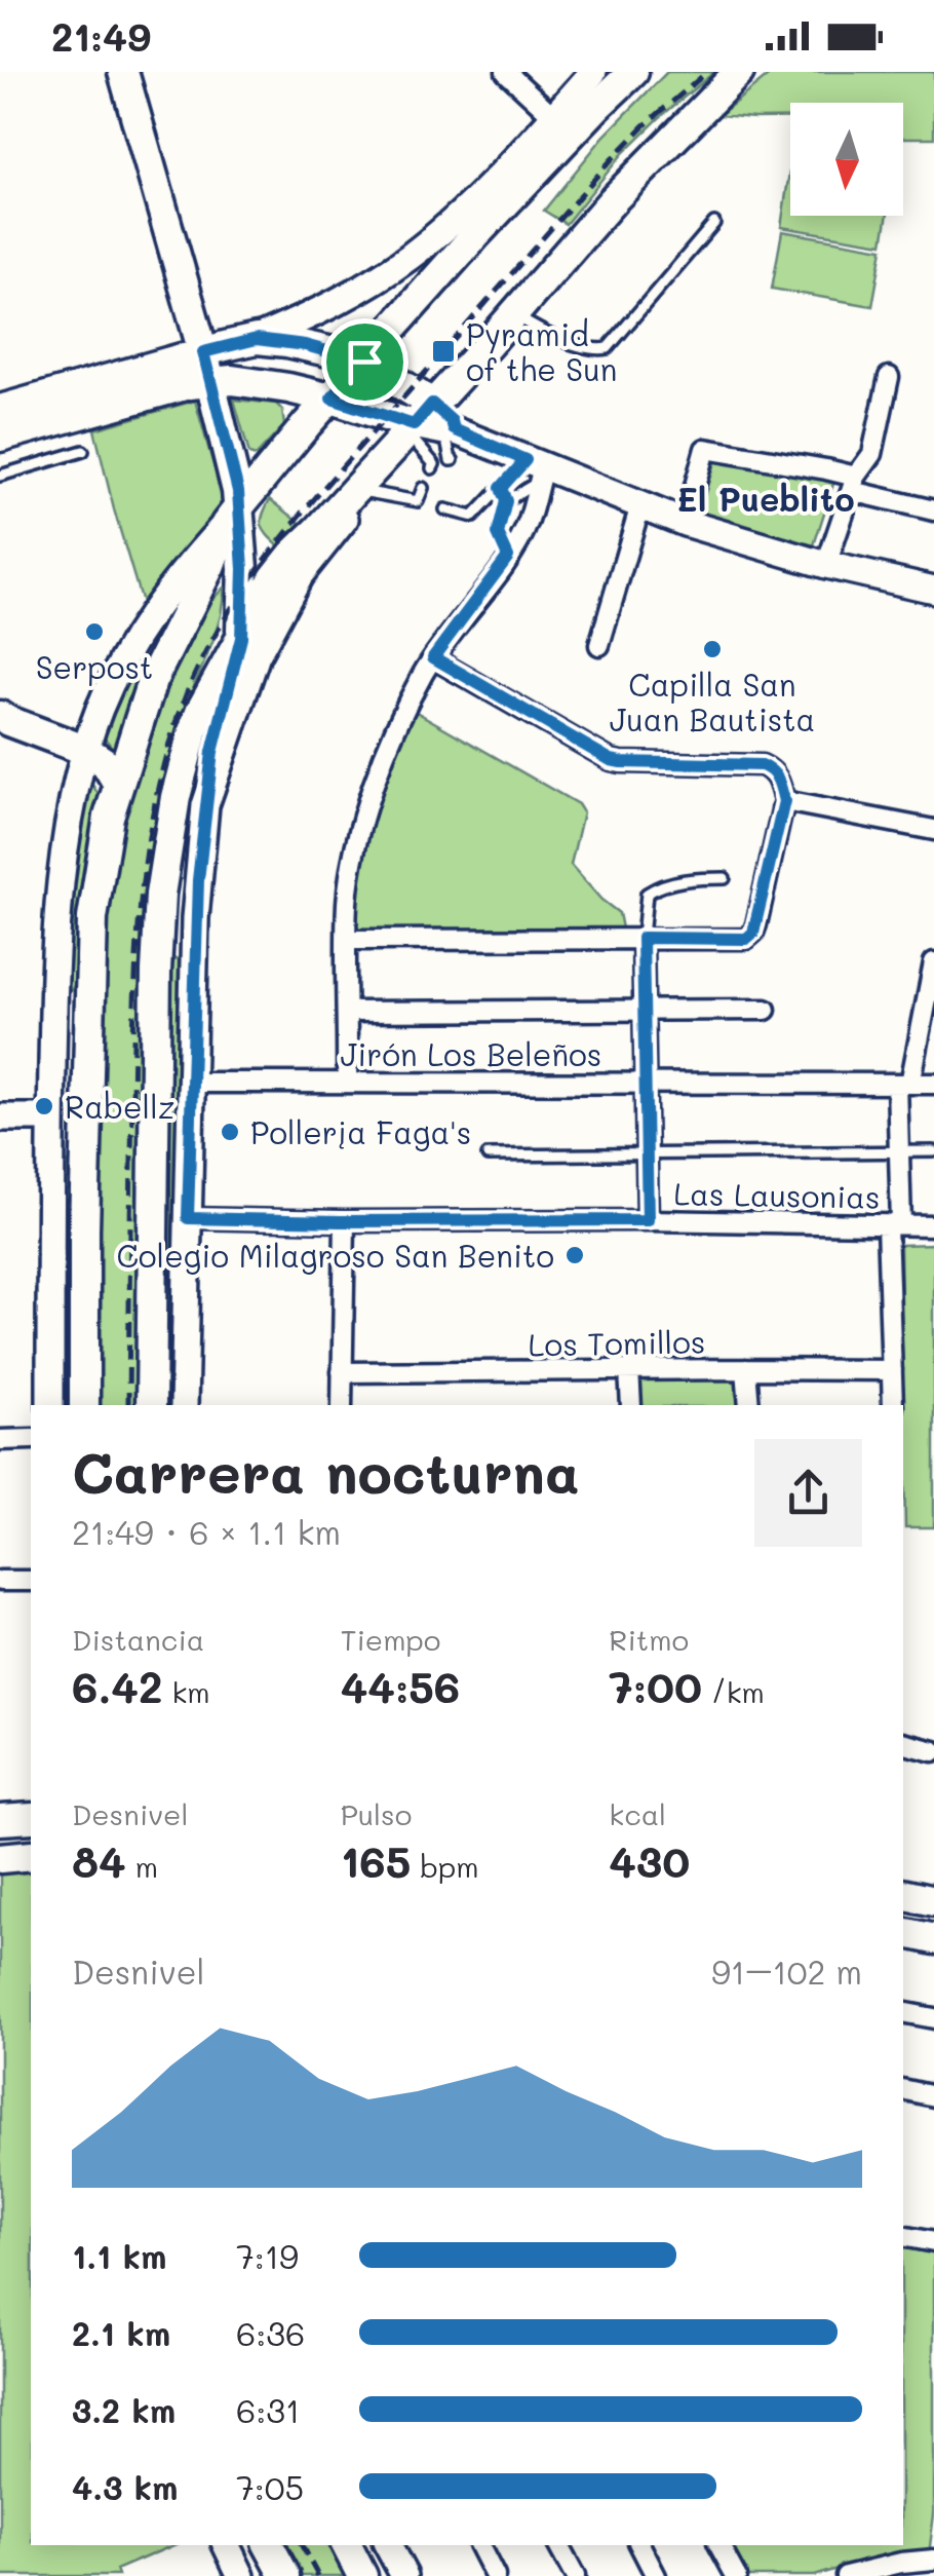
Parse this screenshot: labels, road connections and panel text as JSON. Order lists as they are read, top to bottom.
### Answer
{
  "streets": {
    "street": ["Jirón Los Beleños", "Las Lausonias", "Los Tomillos"]
  },
  "districts": ["El Pueblito"],
  "places": {
    "transit": ["Pyramid of the Sun"],
    "other": [
      "Serpost",
      "Capilla San Juan Bautista",
      "Rabellz",
      "Pollerįa Faga's",
      "Colegio Milagroso San Benito"
    ]
  },
  "north": "bottom",
  "page": {
    "status": "21:49",
    "heading": ["Carrera nocturna", "21:49 · 6 × 1.1 km"],
    "stats": [
      ["Distancia", "6.42 km"],
      ["Tiempo", "44:56"],
      ["Ritmo", "7:00 /km"],
      ["Desnivel", "84 m"],
      ["Pulso", "165 bpm"],
      ["kcal", "430"]
    ],
    "chart": ["Desnivel", "91–102 m"],
    "list": [
      {
        "name": "1.1 km",
        "note": "7:19"
      },
      {
        "name": "2.1 km",
        "note": "6:36"
      },
      {
        "name": "3.2 km",
        "note": "6:31"
      },
      {
        "name": "4.3 km",
        "note": "7:05"
      }
    ]
  }
}
